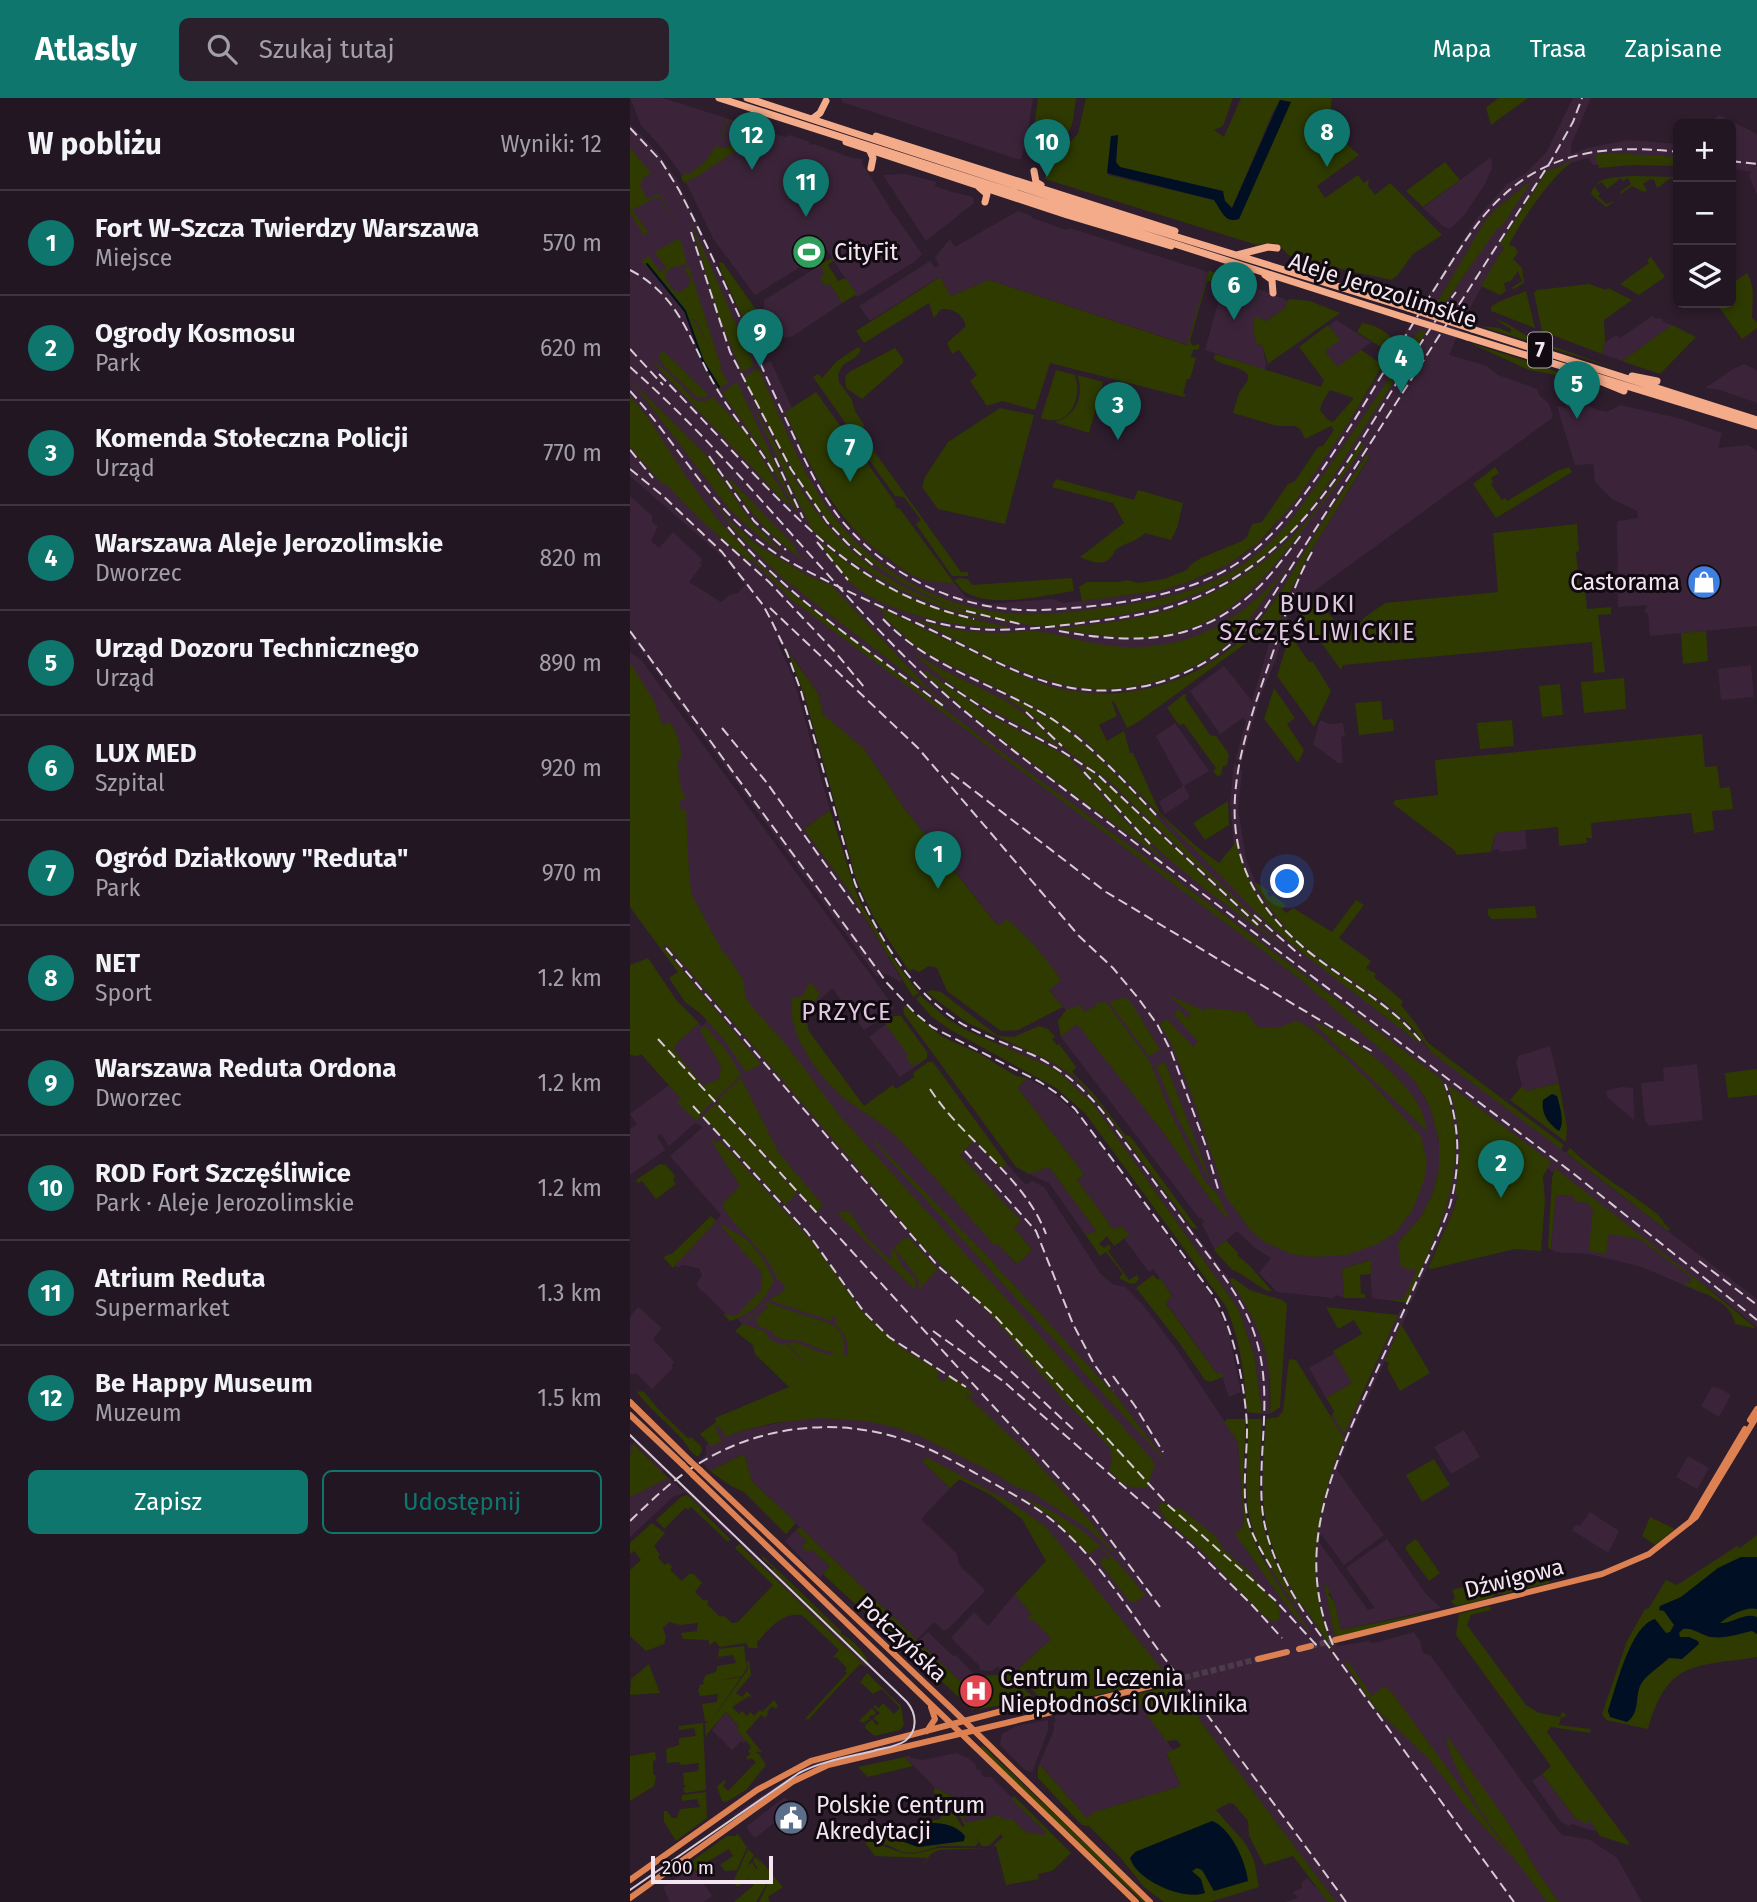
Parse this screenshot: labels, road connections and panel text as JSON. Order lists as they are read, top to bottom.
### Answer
{
  "streets": {
    "main road": [
      "Aleje Jerozolimskie",
      "7",
      "Dźwigowa",
      "Połczyńska"
    ]
  },
  "districts": ["BUDKI SZCZĘŚLIWICKIE", "PRZYCE"],
  "places": {
    "sports": ["CityFit"],
    "shop": ["Castorama"],
    "hospital": ["Centrum Leczenia Niepłodności OVIklinika"],
    "public building": ["Polskie Centrum Akredytacji"]
  },
  "scale_bar": "200 m",
  "page": {
    "header": "Atlasly",
    "search": "Szukaj tutaj",
    "nav": ["Mapa", "Trasa", "Zapisane"],
    "heading": ["W pobliżu", "Wyniki: 12"],
    "pins": [
      "8",
      "12",
      "10",
      "11",
      "6",
      "9",
      "4",
      "5",
      "3",
      "7",
      "1",
      "2"
    ],
    "map_buttons": ["+", "−"],
    "list": [
      {
        "mark": "1",
        "name": "Fort W-Szcza Twierdzy Warszawa",
        "note": "Miejsce",
        "value": "570 m"
      },
      {
        "mark": "2",
        "name": "Ogrody Kosmosu",
        "note": "Park",
        "value": "620 m"
      },
      {
        "mark": "3",
        "name": "Komenda Stołeczna Policji",
        "note": "Urząd",
        "value": "770 m"
      },
      {
        "mark": "4",
        "name": "Warszawa Aleje Jerozolimskie",
        "note": "Dworzec",
        "value": "820 m"
      },
      {
        "mark": "5",
        "name": "Urząd Dozoru Technicznego",
        "note": "Urząd",
        "value": "890 m"
      },
      {
        "mark": "6",
        "name": "LUX MED",
        "note": "Szpital",
        "value": "920 m"
      },
      {
        "mark": "7",
        "name": "Ogród Działkowy \"Reduta\"",
        "note": "Park",
        "value": "970 m"
      },
      {
        "mark": "8",
        "name": "NET",
        "note": "Sport",
        "value": "1.2 km"
      },
      {
        "mark": "9",
        "name": "Warszawa Reduta Ordona",
        "note": "Dworzec",
        "value": "1.2 km"
      },
      {
        "mark": "10",
        "name": "ROD Fort Szczęśliwice",
        "note": "Park · Aleje Jerozolimskie",
        "value": "1.2 km"
      },
      {
        "mark": "11",
        "name": "Atrium Reduta",
        "note": "Supermarket",
        "value": "1.3 km"
      },
      {
        "mark": "12",
        "name": "Be Happy Museum",
        "note": "Muzeum",
        "value": "1.5 km"
      }
    ],
    "buttons": ["Zapisz", "Udostępnij"],
    "scale": "200 m"
  }
}
